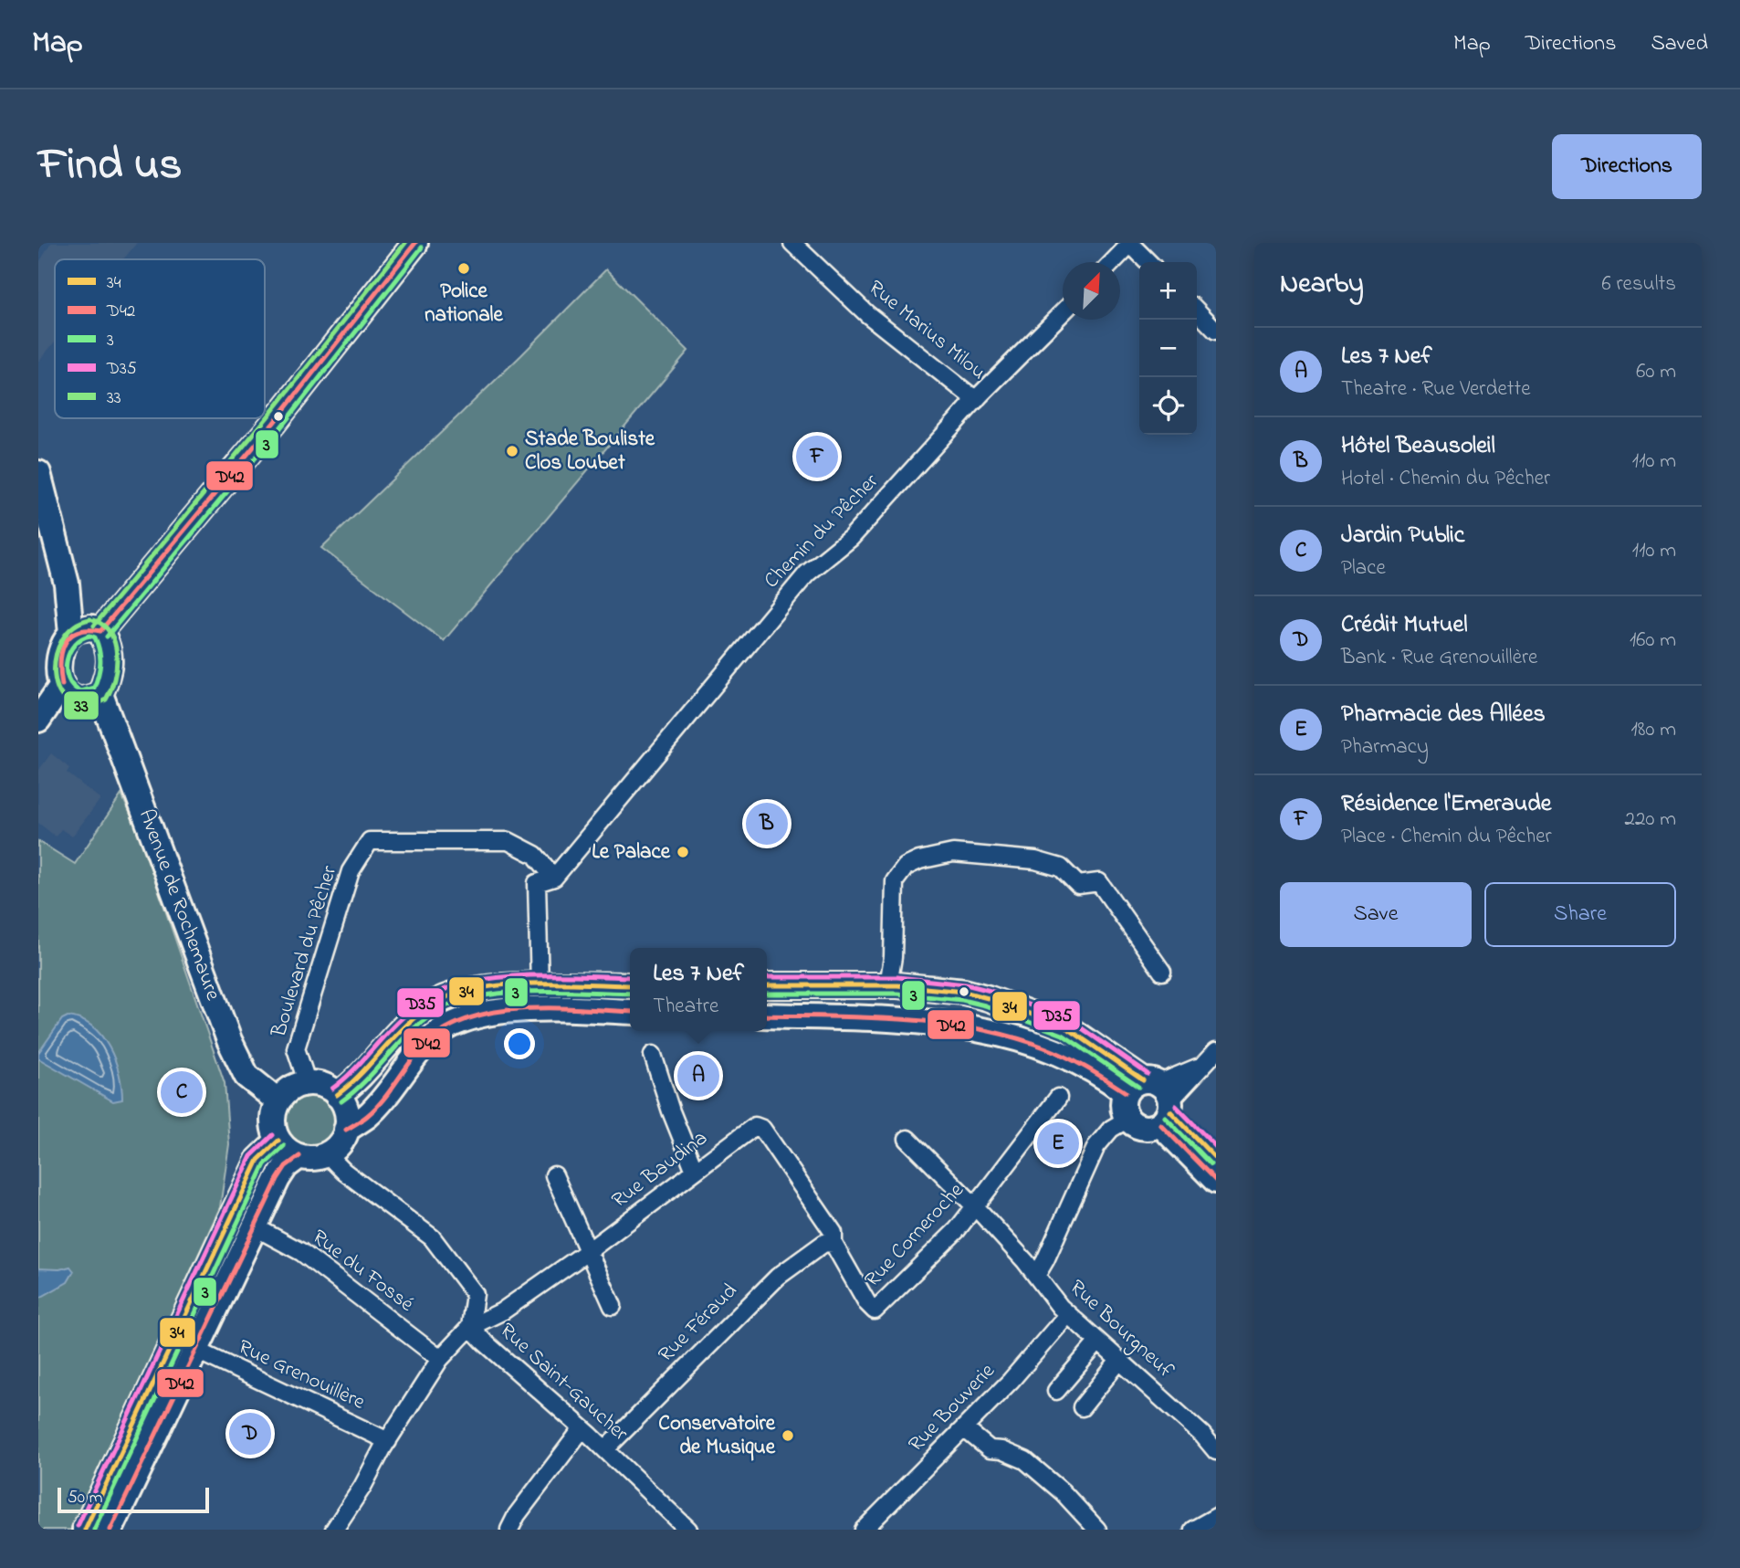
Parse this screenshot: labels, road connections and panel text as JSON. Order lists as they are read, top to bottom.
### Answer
{
  "streets": {
    "main road": ["Avenue de Rochemaure"],
    "street": [
      "Rue Marius Milou",
      "Chemin du Pêcher",
      "Boulevard du Pêcher",
      "Rue Baudina",
      "Rue Corneroche",
      "Rue du Fossé",
      "Rue Féraud",
      "Rue Bourgneuf",
      "Rue Grenouillère",
      "Rue Saint-Gaucher",
      "Rue Bouverie"
    ]
  },
  "crossings": [
    ["Rue Marius Milou", "Chemin du Pêcher"],
    ["Chemin du Pêcher", "Boulevard du Pêcher"],
    ["Avenue de Rochemaure", "Boulevard du Pêcher"],
    ["Avenue de Rochemaure", "Rue Saint-Gaucher"],
    ["Boulevard du Pêcher", "Rue Saint-Gaucher"],
    ["Rue Baudina", "Rue Corneroche"],
    ["Rue Baudina", "Rue du Fossé"],
    ["Rue Baudina", "Rue Féraud"],
    ["Rue Baudina", "Rue Grenouillère"],
    ["Rue Baudina", "Rue Saint-Gaucher"],
    ["Rue Corneroche", "Rue Féraud"],
    ["Rue Corneroche", "Rue Bourgneuf"],
    ["Rue Féraud", "Rue Saint-Gaucher"],
    ["Rue Bourgneuf", "Rue Bouverie"]
  ],
  "places": [
    "Police nationale",
    "Stade Bouliste Clos Loubet",
    "Le Palace",
    "Conservatoire de Musique"
  ],
  "lines": [
    "transit line D42",
    "transit line 33",
    "transit line 3",
    "transit line D35",
    "transit line 34"
  ],
  "legend": [
    "34",
    "D42",
    "3",
    "D35",
    "33"
  ],
  "scale_bar": "50 m",
  "north": "top right",
  "page": {
    "header": "Map",
    "nav": ["Map", "Directions", "Saved"],
    "title": "Find us",
    "buttons": [
      "Directions",
      ["Save", "Share"]
    ],
    "heading": ["Nearby", "6 results"],
    "map_buttons": ["+", "−"],
    "list": [
      {
        "mark": "A",
        "name": "Les 7 Nef",
        "note": "Theatre · Rue Verdette",
        "value": "60 m"
      },
      {
        "mark": "B",
        "name": "Hôtel Beausoleil",
        "note": "Hotel · Chemin du Pêcher",
        "value": "110 m"
      },
      {
        "mark": "C",
        "name": "Jardin Public",
        "note": "Place",
        "value": "110 m"
      },
      {
        "mark": "D",
        "name": "Crédit Mutuel",
        "note": "Bank · Rue Grenouillère",
        "value": "160 m"
      },
      {
        "mark": "E",
        "name": "Pharmacie des Allées",
        "note": "Pharmacy",
        "value": "180 m"
      },
      {
        "mark": "F",
        "name": "Résidence l'Emeraude",
        "note": "Place · Chemin du Pêcher",
        "value": "220 m"
      }
    ],
    "pins": [
      "F",
      "B",
      "A",
      "C",
      "E",
      "D"
    ],
    "popup": ["Les 7 Nef", "Theatre"],
    "scale": "50 m"
  }
}
